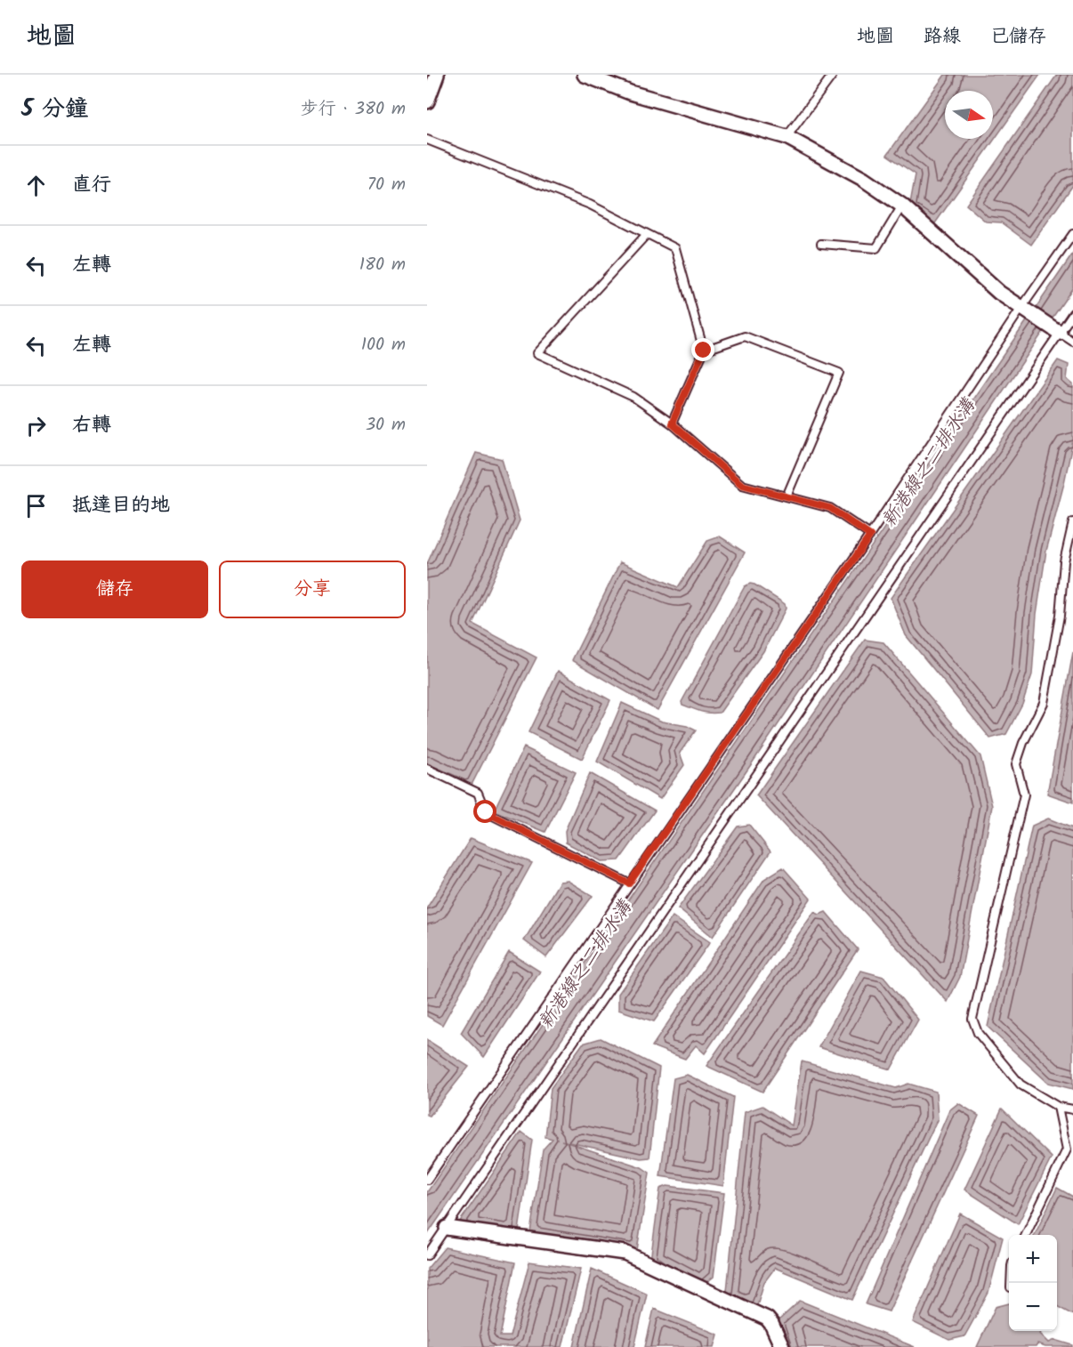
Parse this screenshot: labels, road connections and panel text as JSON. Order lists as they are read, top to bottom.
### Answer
{
  "water": ["新港線之二排水溝"],
  "north": "right",
  "page": {
    "header": "地圖",
    "nav": ["地圖", "路線", "已儲存"],
    "heading": ["5 分鐘", "步行 · 380 m"],
    "list": [
      ["直行", "70 m"],
      ["左轉", "180 m"],
      ["左轉", "100 m"],
      ["右轉", "30 m"],
      "抵達目的地"
    ],
    "buttons": ["儲存", "分享"],
    "map_buttons": ["+", "−"]
  }
}
